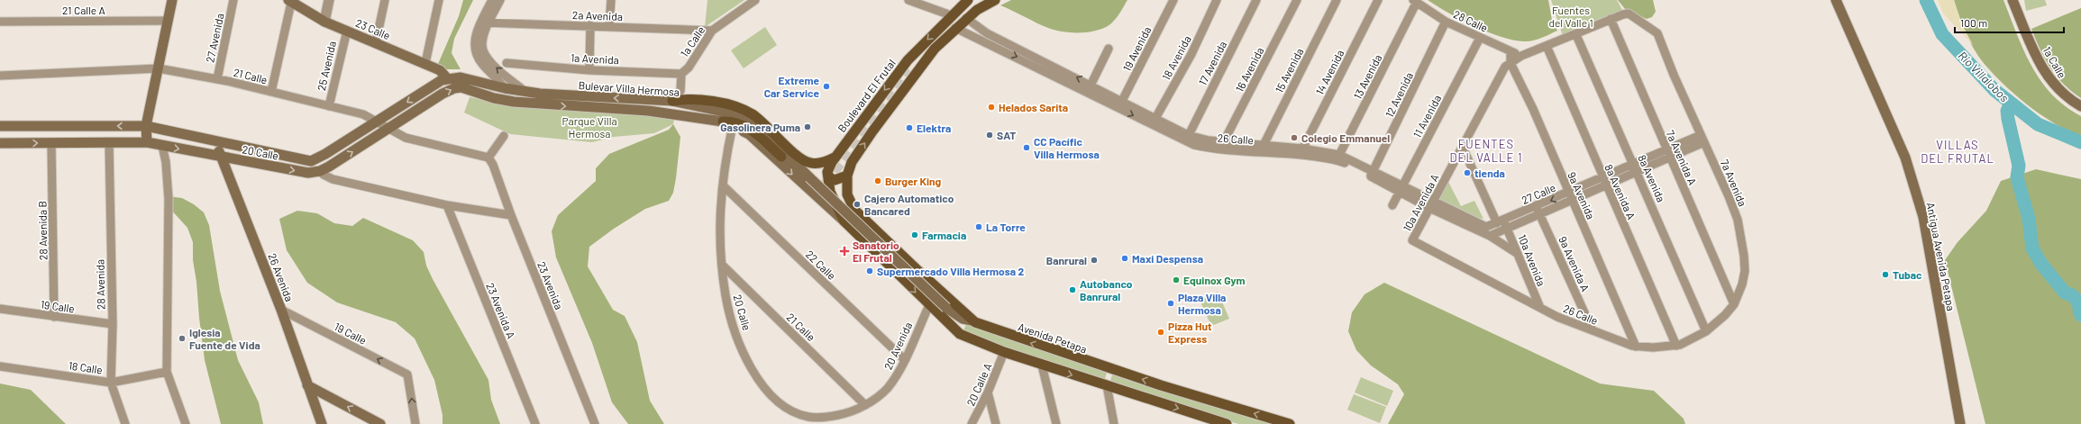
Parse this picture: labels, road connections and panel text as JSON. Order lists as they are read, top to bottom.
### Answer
{
  "streets": {
    "main road": [
      "23 Calle",
      "1a Calle",
      "Bulevar Villa Hermosa",
      "Boulevard El Frutal",
      "20 Calle",
      "Antigua Avenida Petapa",
      "26 Avenida",
      "Avenida Petapa"
    ],
    "street": [
      "21 Calle A",
      "2a Avenida",
      "28 Calle",
      "27 Avenida",
      "19 Avenida",
      "18 Avenida",
      "1a Avenida",
      "17 Avenida",
      "25 Avenida",
      "16 Avenida",
      "15 Avenida",
      "14 Avenida",
      "21 Calle",
      "13 Avenida",
      "12 Avenida",
      "11 Avenida",
      "26 Calle",
      "7a Avenida A",
      "8a Avenida",
      "7a Avenida",
      "8a Avenida A",
      "27 Calle",
      "9a Avenida",
      "10a Avenida A",
      "28 Avenida B",
      "10a Avenida",
      "9a Avenida A",
      "22 Calle",
      "28 Avenida",
      "23 Avenida",
      "19 Calle",
      "23 Avenida A",
      "20 Avenida",
      "18 Calle",
      "20 Calle A"
    ]
  },
  "crossings": [
    ["2a Avenida", "1a Calle"],
    ["28 Calle", "13 Avenida"],
    ["28 Calle", "12 Avenida"],
    ["28 Calle", "11 Avenida"],
    ["28 Calle", "9a Avenida"],
    ["23 Calle", "25 Avenida"],
    ["23 Calle", "Bulevar Villa Hermosa"],
    ["27 Avenida", "21 Calle"],
    ["1a Calle", "1a Avenida"],
    ["19 Avenida", "26 Calle"],
    ["18 Avenida", "26 Calle"],
    ["17 Avenida", "26 Calle"],
    ["25 Avenida", "21 Calle"],
    ["16 Avenida", "26 Calle"],
    ["15 Avenida", "26 Calle"],
    ["14 Avenida", "26 Calle"],
    ["21 Calle", "Bulevar Villa Hermosa"],
    ["21 Calle", "20 Calle"],
    ["21 Calle", "23 Avenida"],
    ["21 Calle", "20 Avenida"],
    ["13 Avenida", "26 Calle"],
    ["Bulevar Villa Hermosa", "20 Calle"],
    ["Bulevar Villa Hermosa", "Avenida Petapa"],
    ["12 Avenida", "26 Calle"],
    ["11 Avenida", "26 Calle"],
    ["26 Calle", "7a Avenida A"],
    ["26 Calle", "8a Avenida"],
    ["26 Calle", "7a Avenida"],
    ["26 Calle", "8a Avenida A"],
    ["26 Calle", "27 Calle"],
    ["26 Calle", "9a Avenida"],
    ["26 Calle", "10a Avenida A"],
    ["26 Calle", "10a Avenida"],
    ["26 Calle", "9a Avenida A"],
    ["20 Calle", "28 Avenida B"],
    ["20 Calle", "22 Calle"],
    ["20 Calle", "26 Avenida"],
    ["20 Calle", "28 Avenida"],
    ["20 Calle", "20 Avenida"],
    ["7a Avenida A", "7a Avenida"],
    ["7a Avenida A", "27 Calle"],
    ["8a Avenida", "27 Calle"],
    ["7a Avenida", "27 Calle"],
    ["8a Avenida A", "27 Calle"],
    ["27 Calle", "9a Avenida"],
    ["27 Calle", "10a Avenida"],
    ["27 Calle", "9a Avenida A"],
    ["9a Avenida", "10a Avenida A"],
    ["10a Avenida A", "10a Avenida"],
    ["28 Avenida B", "19 Calle"],
    ["22 Calle", "20 Avenida"],
    ["26 Avenida", "19 Calle"],
    ["28 Avenida", "19 Calle"],
    ["28 Avenida", "18 Calle"]
  ],
  "one_way": ["19 Calle"],
  "districts": ["FUENTES DEL VALLE 1", "VILLAS DEL FRUTAL"],
  "water": ["Río Villalobos"],
  "parks": ["Fuentes del Valle 1", "Parque Villa Hermosa"],
  "places": {
    "other": [
      "Extreme Car Service",
      "Helados Sarita",
      "Gasolinera Puma",
      "Elektra",
      "SAT",
      "Colegio Emmanuel",
      "CC Pacífic Villa Hermosa",
      "tienda",
      "Burger King",
      "Cajero Automatico Bancared",
      "La Torre",
      "Farmacia",
      "Maxi Despensa",
      "Banrural",
      "Supermercado Villa Hermosa 2",
      "Tubac",
      "Equinox Gym",
      "Autobanco Banrural",
      "Plaza Villa Hermosa",
      "Pizza Hut Express",
      "Iglesia Fuente de Vida"
    ],
    "health": ["Sanatorio El Frutal"]
  },
  "scale_bar": "100 m"
}
